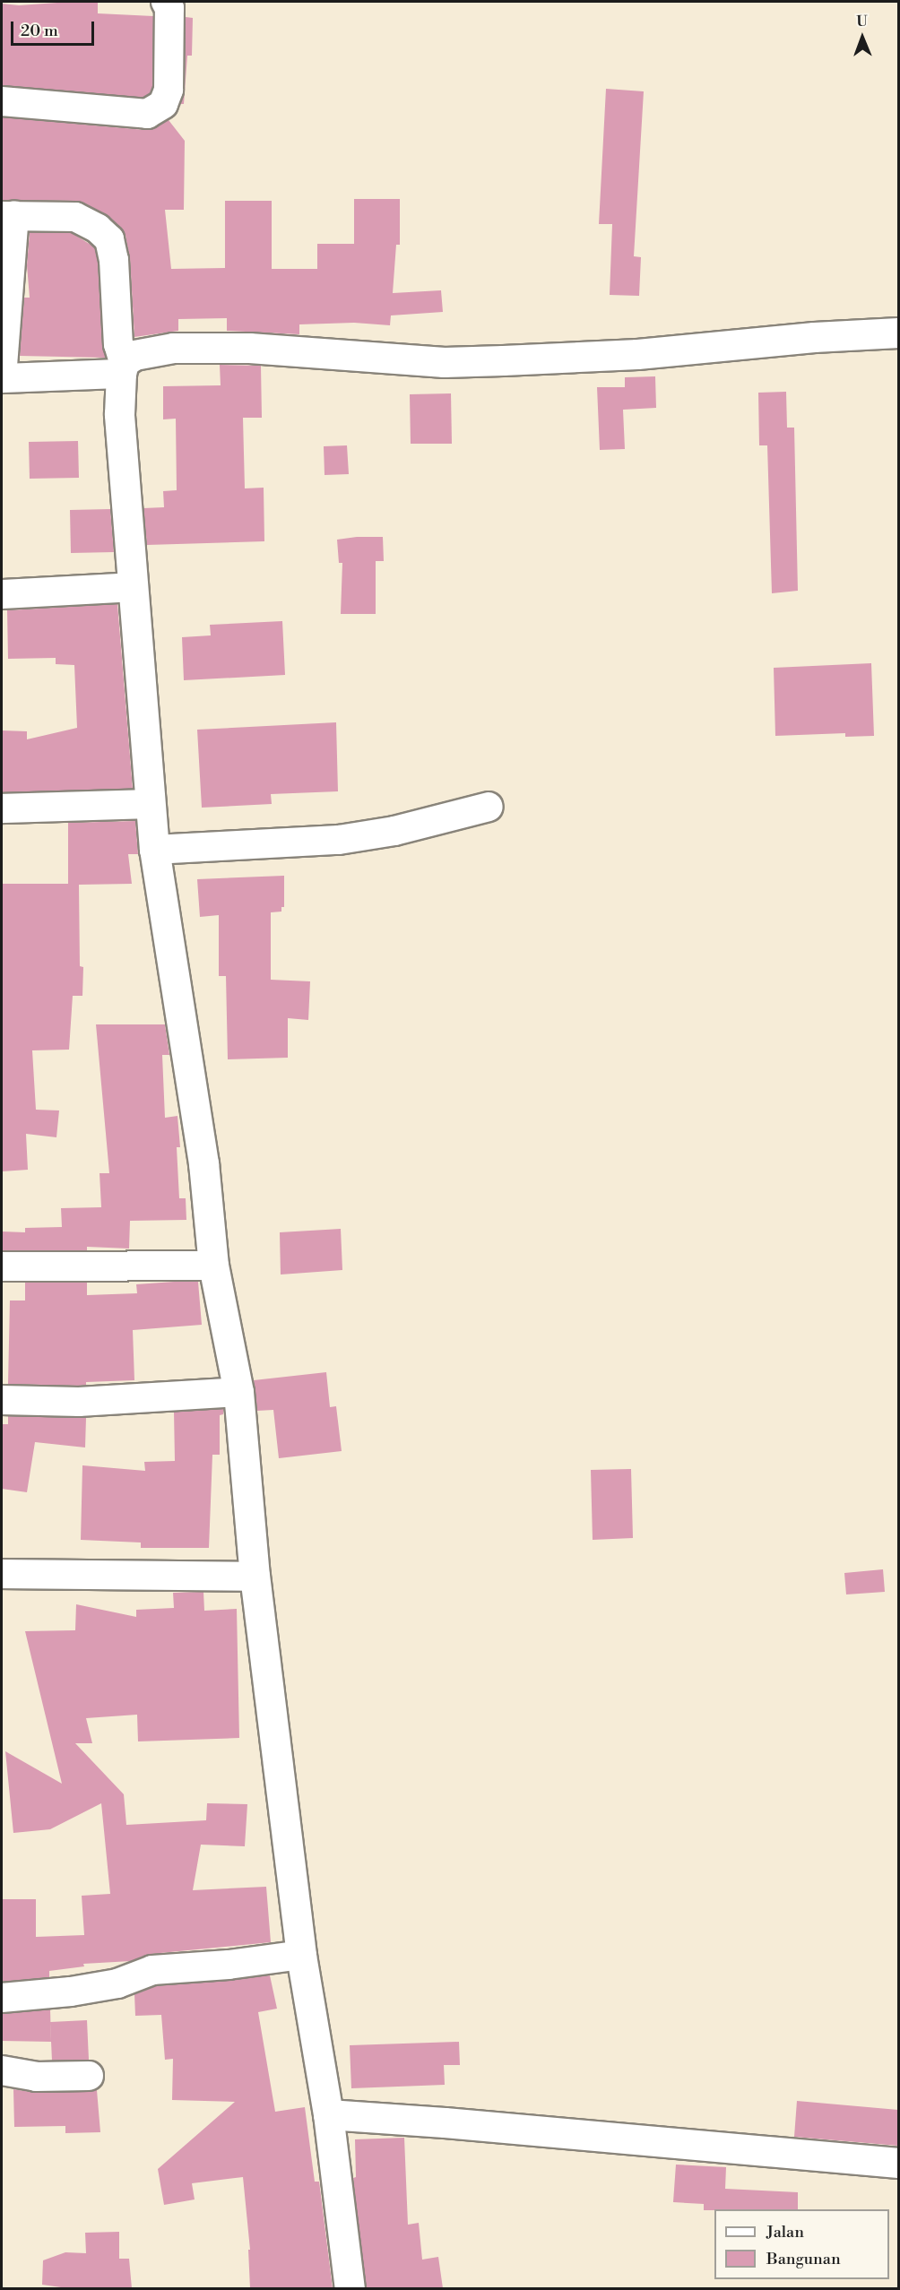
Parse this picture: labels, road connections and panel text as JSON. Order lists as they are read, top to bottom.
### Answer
{
  "legend": ["Jalan", "Bangunan"],
  "scale_bar": "20 m",
  "north": "top"
}
